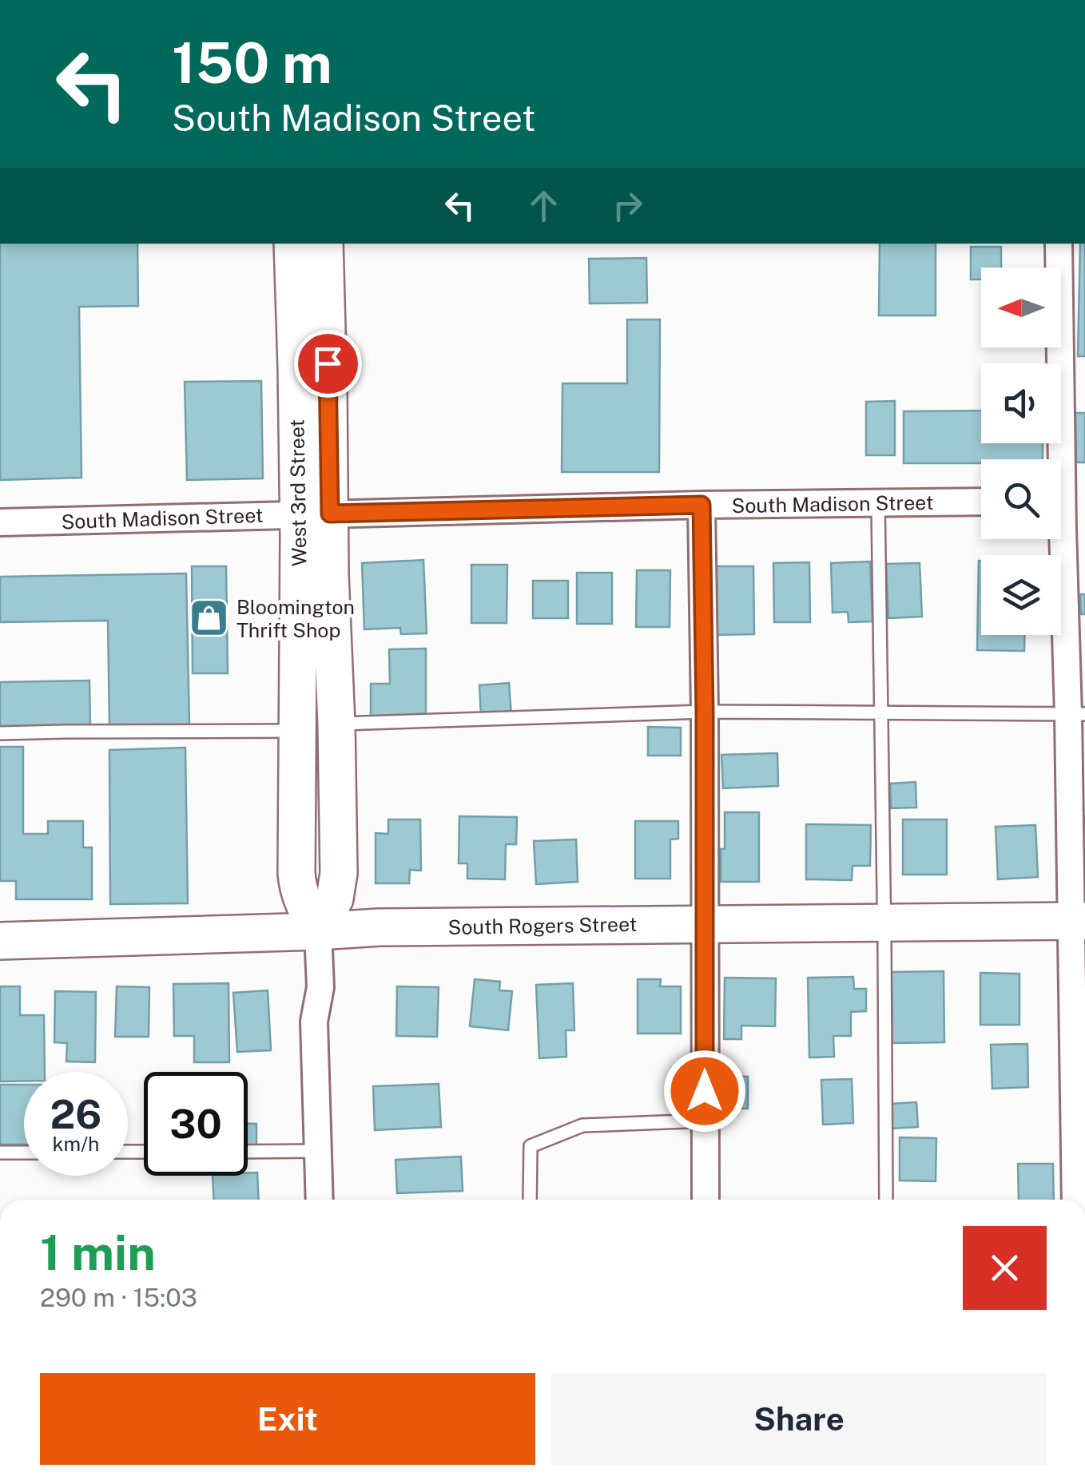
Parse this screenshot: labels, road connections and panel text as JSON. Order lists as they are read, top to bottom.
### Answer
{
  "streets": {
    "street": ["West 3rd Street", "South Madison Street", "South Rogers Street"]
  },
  "crossings": [
    ["West 3rd Street", "South Madison Street"],
    ["West 3rd Street", "South Rogers Street"]
  ],
  "places": {
    "shop": ["Bloomington Thrift Shop"]
  },
  "north": "left",
  "page": {
    "turn": ["150 m", "South Madison Street"],
    "speed": "26 km/h",
    "limit": "30",
    "heading": ["1 min", "290 m · 15:03"],
    "buttons": ["Exit", "Share"]
  }
}
